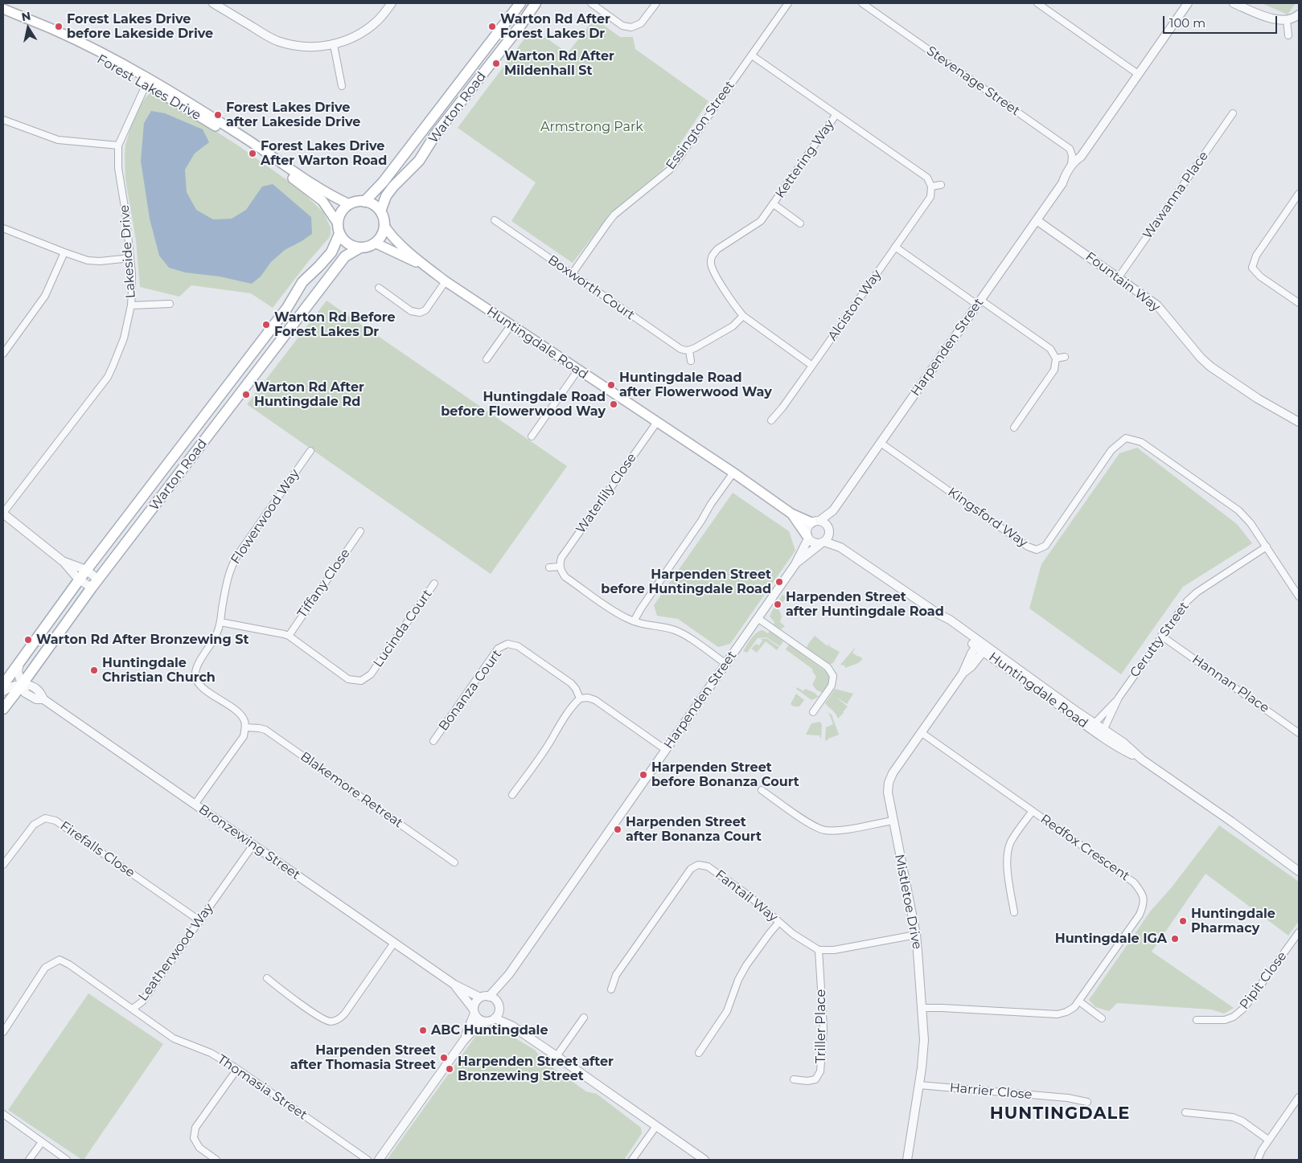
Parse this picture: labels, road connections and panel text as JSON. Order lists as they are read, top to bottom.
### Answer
{
  "streets": {
    "main road": ["Forest Lakes Drive", "Warton Road", "Huntingdale Road"],
    "street": [
      "Stevenage Street",
      "Essington Street",
      "Kettering Way",
      "Wawanna Place",
      "Lakeside Drive",
      "Fountain Way",
      "Boxworth Court",
      "Alciston Way",
      "Harpenden Street",
      "Waterlily Close",
      "Flowerwood Way",
      "Kingsford Way",
      "Tiffany Close",
      "Lucinda Court",
      "Cerutty Street",
      "Hannan Place",
      "Bonanza Court",
      "Blakemore Retreat",
      "Bronzewing Street",
      "Redfox Crescent",
      "Firefalls Close",
      "Fantail Way",
      "Mistletoe Drive",
      "Leatherwood Way",
      "Pipit Close",
      "Triller Place",
      "Thomasia Street",
      "Harrier Close"
    ]
  },
  "crossings": [
    ["Stevenage Street", "Harpenden Street"],
    ["Forest Lakes Drive", "Warton Road"],
    ["Forest Lakes Drive", "Lakeside Drive"],
    ["Forest Lakes Drive", "Huntingdale Road"],
    ["Warton Road", "Huntingdale Road"],
    ["Warton Road", "Bronzewing Street"],
    ["Essington Street", "Boxworth Court"],
    ["Kettering Way", "Alciston Way"],
    ["Wawanna Place", "Fountain Way"],
    ["Fountain Way", "Harpenden Street"],
    ["Huntingdale Road", "Harpenden Street"],
    ["Huntingdale Road", "Waterlily Close"],
    ["Huntingdale Road", "Cerutty Street"],
    ["Huntingdale Road", "Mistletoe Drive"],
    ["Harpenden Street", "Kingsford Way"],
    ["Harpenden Street", "Bronzewing Street"],
    ["Flowerwood Way", "Lucinda Court"],
    ["Flowerwood Way", "Blakemore Retreat"],
    ["Tiffany Close", "Lucinda Court"],
    ["Cerutty Street", "Hannan Place"],
    ["Bronzewing Street", "Leatherwood Way"],
    ["Redfox Crescent", "Mistletoe Drive"],
    ["Firefalls Close", "Leatherwood Way"],
    ["Fantail Way", "Triller Place"],
    ["Mistletoe Drive", "Harrier Close"],
    ["Leatherwood Way", "Thomasia Street"]
  ],
  "districts": ["HUNTINGDALE"],
  "parks": ["Armstrong Park"],
  "places": [
    "Forest Lakes Drive before Lakeside Drive",
    "Warton Rd After Forest Lakes Dr",
    "Warton Rd After Mildenhall St",
    "Forest Lakes Drive after Lakeside Drive",
    "Forest Lakes Drive After Warton Road",
    "Warton Rd Before Forest Lakes Dr",
    "Huntingdale Road after Flowerwood Way",
    "Warton Rd After Huntingdale Rd",
    "Huntingdale Road before Flowerwood Way",
    "Harpenden Street before Huntingdale Road",
    "Harpenden Street after Huntingdale Road",
    "Warton Rd After Bronzewing St",
    "Huntingdale Christian Church",
    "Harpenden Street before Bonanza Court",
    "Harpenden Street after Bonanza Court",
    "Huntingdale Pharmacy",
    "Huntingdale IGA",
    "ABC Huntingdale",
    "Harpenden Street after Thomasia Street",
    "Harpenden Street after Bronzewing Street"
  ],
  "scale_bar": "100 m",
  "north": "top"
}
